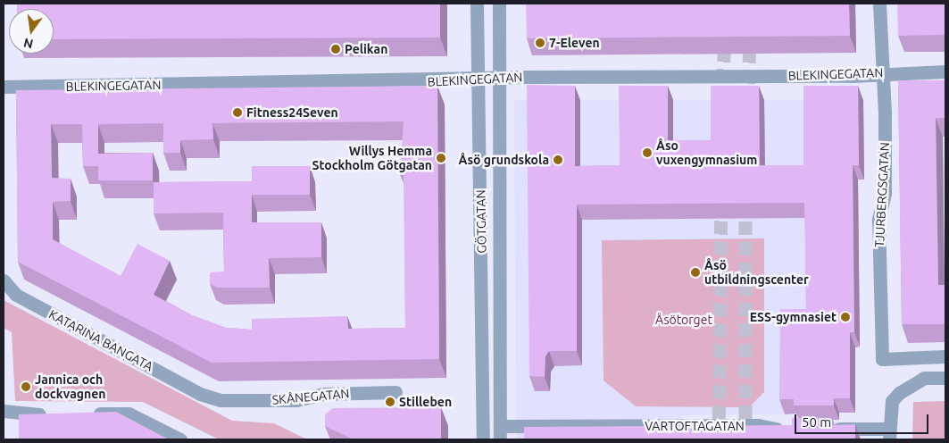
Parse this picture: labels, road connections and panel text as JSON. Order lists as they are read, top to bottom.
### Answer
{
  "streets": {
    "street": [
      "BLEKINGEGATAN",
      "TJURBERGSGATAN",
      "GÖTGATAN",
      "KATARINA BANGATA",
      "SKÅNEGATAN",
      "VARTOFTAGATAN"
    ]
  },
  "crossings": [
    ["BLEKINGEGATAN", "TJURBERGSGATAN"],
    ["BLEKINGEGATAN", "GÖTGATAN"],
    ["GÖTGATAN", "VARTOFTAGATAN"],
    ["KATARINA BANGATA", "SKÅNEGATAN"]
  ],
  "parks": ["Åsötorget"],
  "places": [
    "7-Eleven",
    "Pelikan",
    "Fitness24Seven",
    "Åso vuxengymnasium",
    "Willys Hemma Stockholm Götgatan",
    "Åsö grundskola",
    "Åsö utbildningscenter",
    "ESS-gymnasiet",
    "Jannica och dockvagnen",
    "Stilleben"
  ],
  "scale_bar": "50 m",
  "north": "bottom"
}
